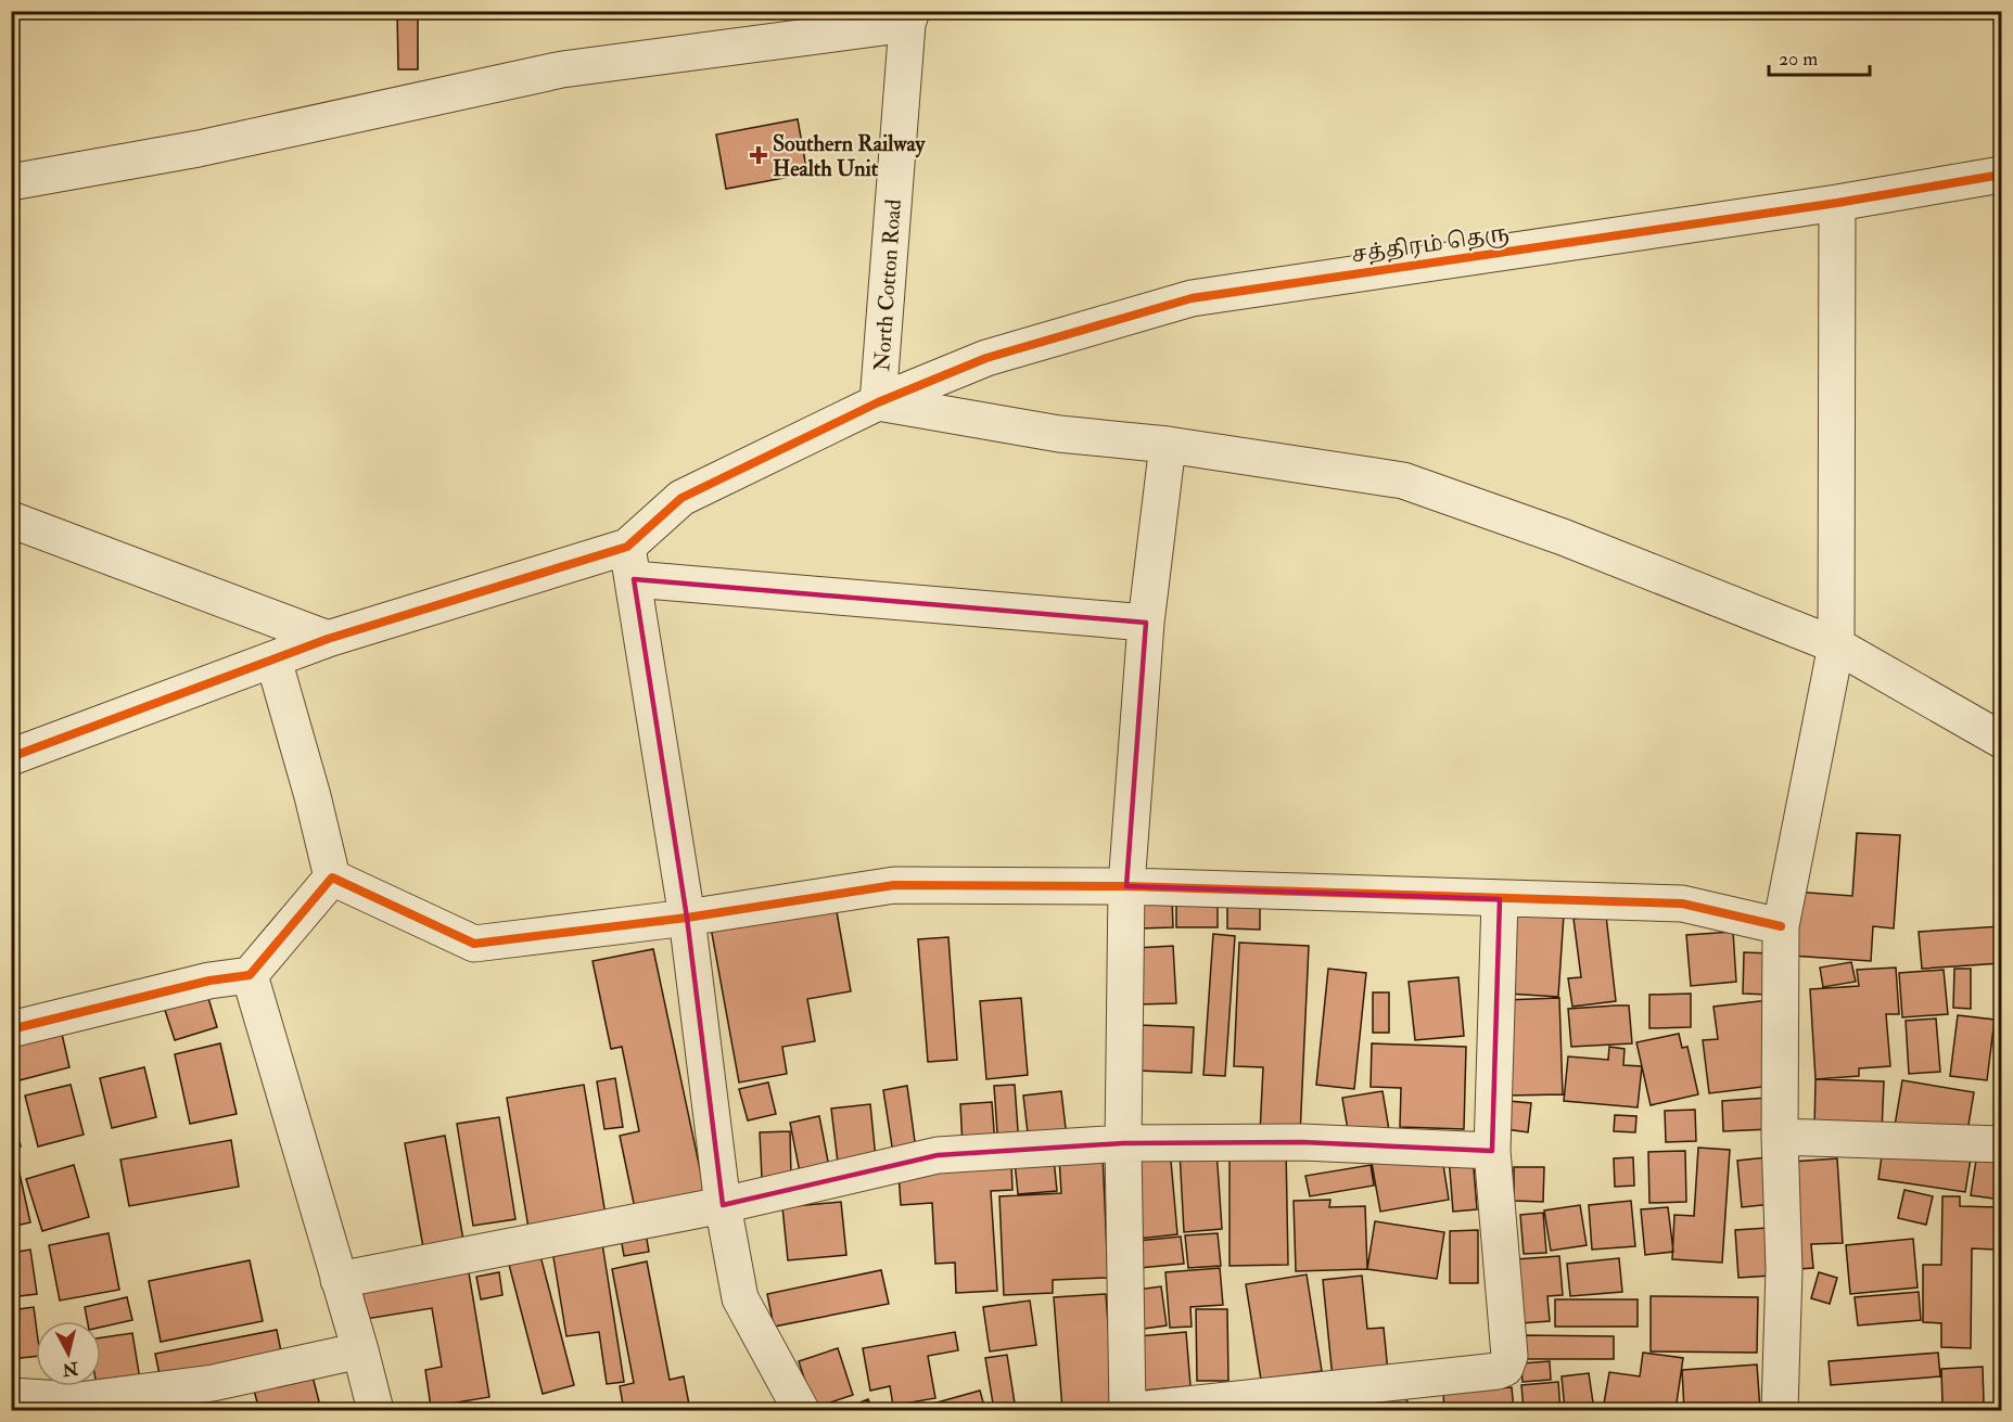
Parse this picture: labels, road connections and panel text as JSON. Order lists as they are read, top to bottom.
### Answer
{
  "streets": {
    "street": ["சத்திரம் தெரு", "North Cotton Road"]
  },
  "crossings": [
    ["சத்திரம் தெரு", "North Cotton Road"]
  ],
  "places": {
    "health": ["Southern Railway Health Unit"]
  },
  "scale_bar": "20 m",
  "north": "bottom"
}
